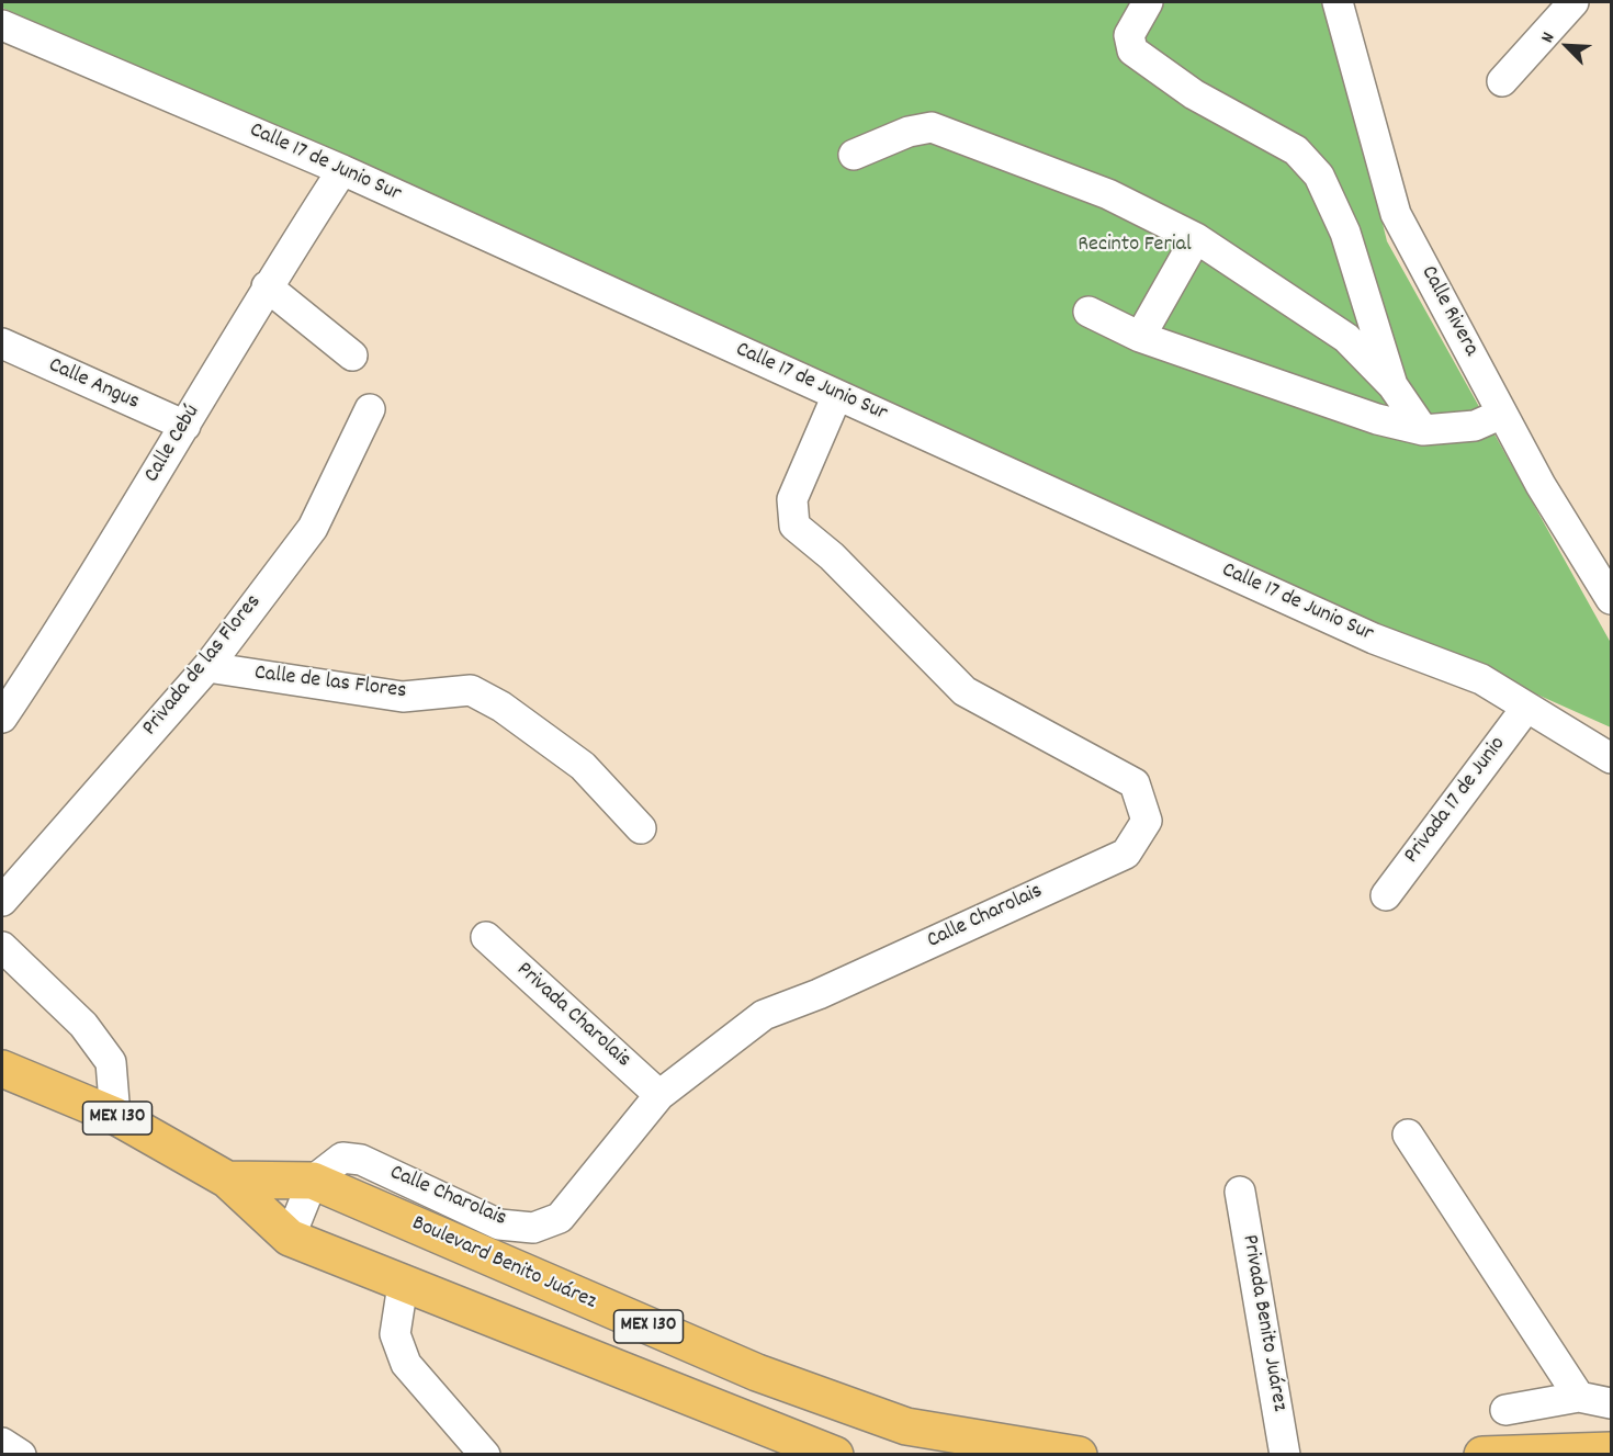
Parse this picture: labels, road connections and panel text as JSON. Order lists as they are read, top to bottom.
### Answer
{
  "streets": {
    "main road": ["MEX 130", "Boulevard Benito Juárez"],
    "street": [
      "Calle 17 de Junio Sur",
      "Calle Rivera",
      "Calle Angus",
      "Calle Cebú",
      "Privada de las Flores",
      "Calle de las Flores",
      "Privada 17 de Junio",
      "Calle Charolais",
      "Privada Charolais",
      "Privada Benito Juárez"
    ]
  },
  "crossings": [
    ["Calle 17 de Junio Sur", "Calle Cebú"],
    ["Calle 17 de Junio Sur", "Privada 17 de Junio"],
    ["Calle 17 de Junio Sur", "Calle Charolais"],
    ["Calle Angus", "Calle Cebú"],
    ["Privada de las Flores", "Calle de las Flores"],
    ["Calle Charolais", "Privada Charolais"],
    ["Calle Charolais", "Boulevard Benito Juárez"]
  ],
  "parks": ["Recinto Ferial"],
  "north": "top left"
}
